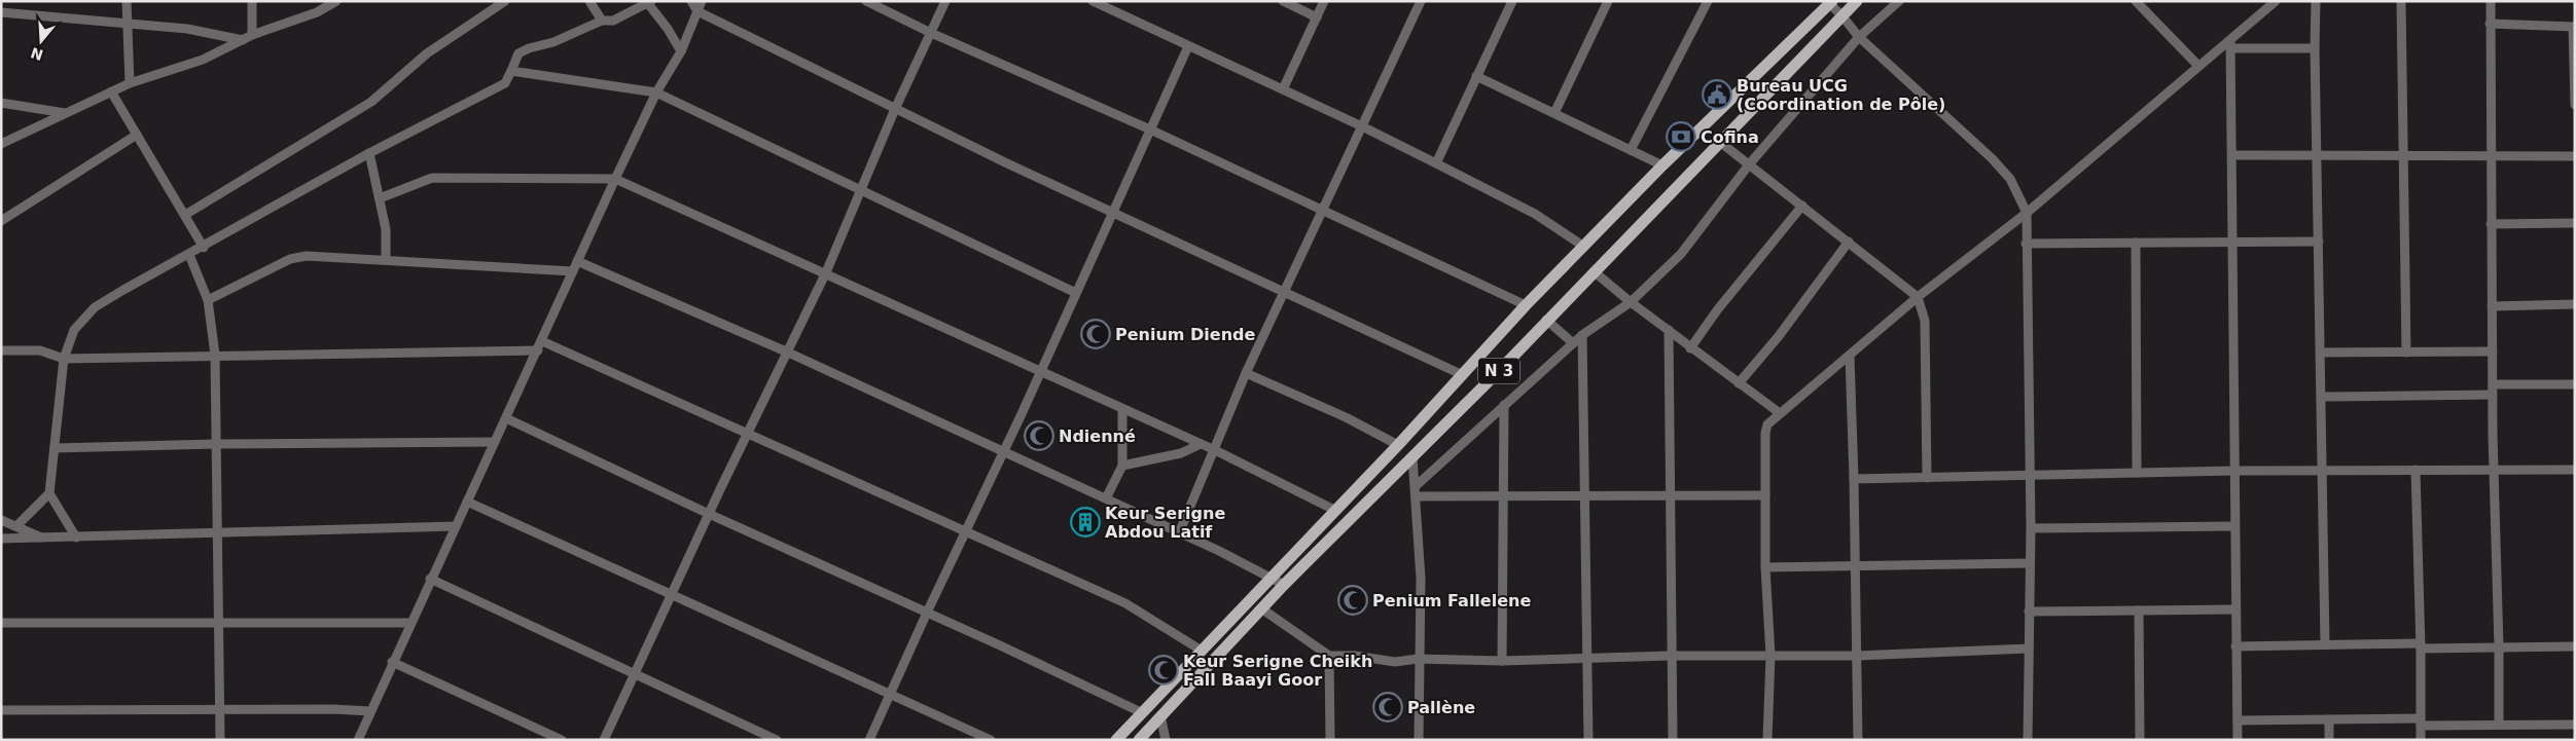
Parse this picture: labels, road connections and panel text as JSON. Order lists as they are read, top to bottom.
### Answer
{
  "streets": {
    "main road": ["N 3"]
  },
  "places": {
    "public building": ["Bureau UCG (Coordination de Pôle)"],
    "bank": ["Cofina"],
    "mosque": [
      "Penium Diende",
      "Ndienné",
      "Penium Fallelene",
      "Keur Serigne Cheikh Fall Baayi Goor",
      "Pallène"
    ],
    "building": ["Keur Serigne Abdou Latif"]
  },
  "north": "bottom"
}
